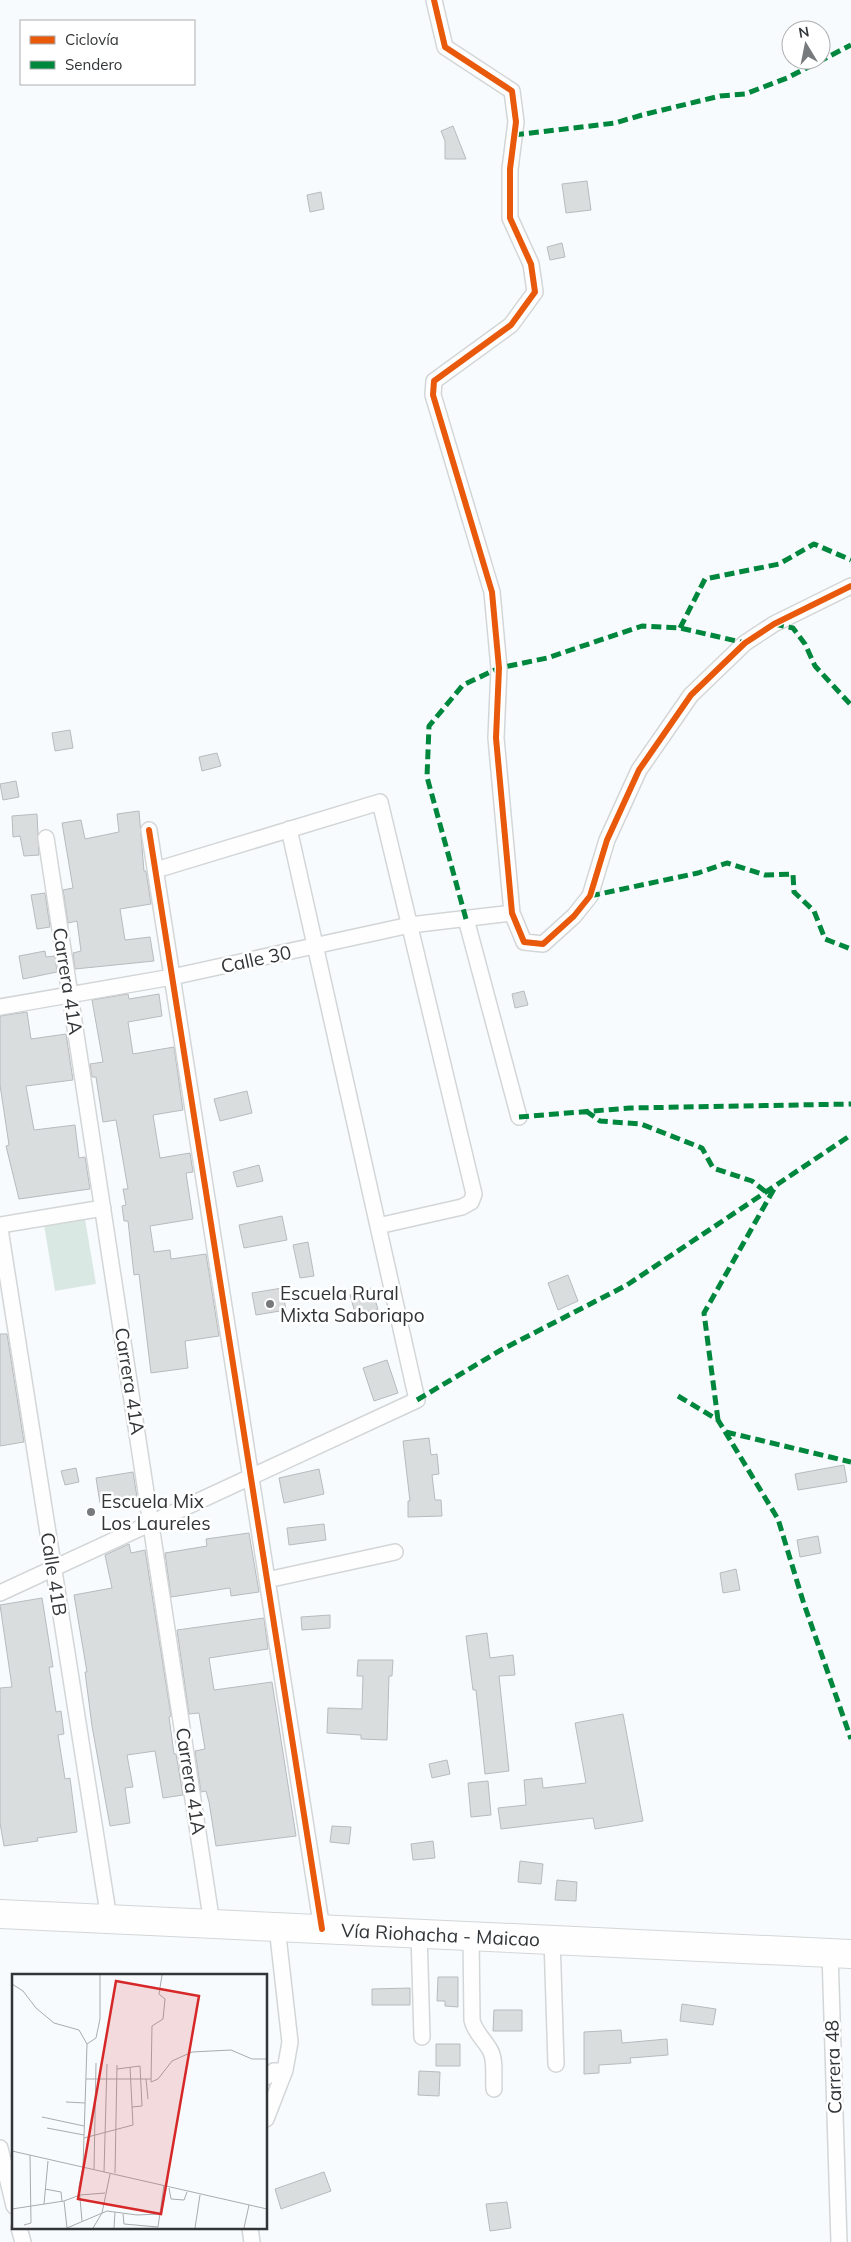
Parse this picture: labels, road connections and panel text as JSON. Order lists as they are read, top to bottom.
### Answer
{
  "streets": {
    "highway": ["Vía Riohacha - Maicao"],
    "street": [
      "Calle 30",
      "Carrera 41A",
      "Calle 41B",
      "Carrera 48"
    ]
  },
  "crossings": [
    ["Calle 30", "Carrera 41A"],
    ["Carrera 41A", "Vía Riohacha - Maicao"],
    ["Calle 41B", "Vía Riohacha - Maicao"],
    ["Vía Riohacha - Maicao", "Carrera 48"]
  ],
  "places": ["Escuela Rural Mixta Saboriapo", "Escuela Mix Los Laureles"],
  "legend": ["Ciclovía", "Sendero"],
  "north": "top"
}
